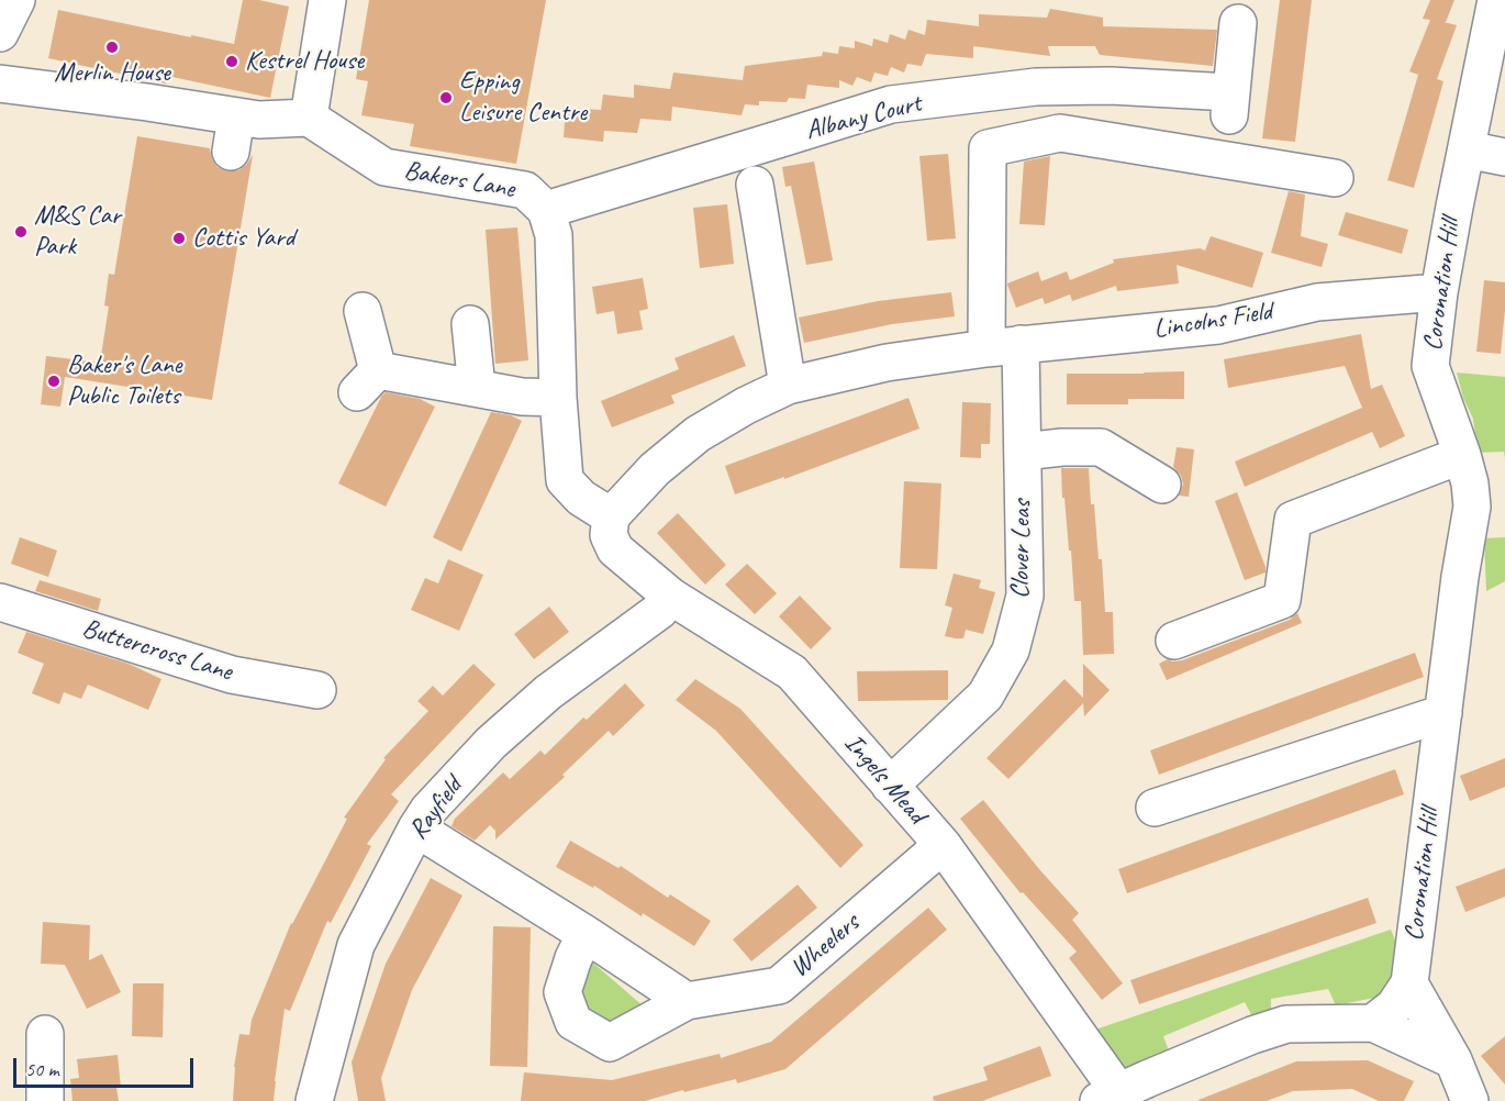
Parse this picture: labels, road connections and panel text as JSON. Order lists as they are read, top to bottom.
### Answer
{
  "streets": {
    "street": [
      "Albany Court",
      "Bakers Lane",
      "Coronation Hill",
      "Lincolns Field",
      "Clover Leas",
      "Buttercross Lane",
      "Ingels Mead",
      "Rayfield",
      "Wheelers"
    ]
  },
  "crossings": [
    ["Albany Court", "Bakers Lane"],
    ["Bakers Lane", "Lincolns Field"],
    ["Bakers Lane", "Ingels Mead"],
    ["Coronation Hill", "Lincolns Field"],
    ["Lincolns Field", "Clover Leas"],
    ["Lincolns Field", "Ingels Mead"],
    ["Clover Leas", "Ingels Mead"],
    ["Ingels Mead", "Rayfield"],
    ["Ingels Mead", "Wheelers"]
  ],
  "places": [
    "Merlin House",
    "Kestrel House",
    "Epping Leisure Centre",
    "M&S Car Park",
    "Cottis Yard",
    "Baker's Lane Public Toilets"
  ],
  "scale_bar": "50 m"
}
